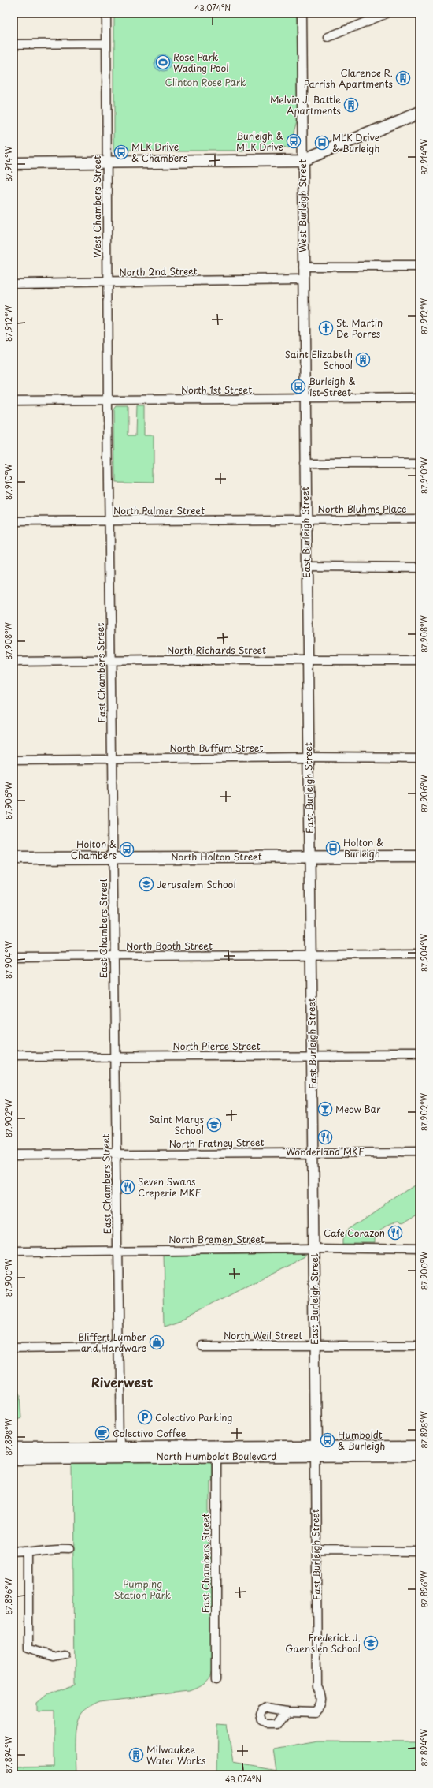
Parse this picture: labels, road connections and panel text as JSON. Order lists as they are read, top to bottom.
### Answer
{
  "streets": {
    "main road": ["North Holton Street", "North Humboldt Boulevard"],
    "street": [
      "West Burleigh Street",
      "West Chambers Street",
      "North 2nd Street",
      "North 1st Street",
      "North Bluhms Place",
      "North Palmer Street",
      "East Burleigh Street",
      "North Richards Street",
      "East Chambers Street",
      "North Buffum Street",
      "North Booth Street",
      "North Pierce Street",
      "North Fratney Street",
      "North Bremen Street",
      "North Weil Street"
    ]
  },
  "crossings": [
    ["West Burleigh Street", "North 2nd Street"],
    ["West Burleigh Street", "North 1st Street"],
    ["West Burleigh Street", "East Burleigh Street"],
    ["West Chambers Street", "North 2nd Street"],
    ["West Chambers Street", "North 1st Street"],
    ["West Chambers Street", "East Chambers Street"],
    ["North 1st Street", "East Burleigh Street"],
    ["North 1st Street", "East Chambers Street"],
    ["North Bluhms Place", "North Palmer Street"],
    ["North Bluhms Place", "East Burleigh Street"],
    ["North Palmer Street", "East Burleigh Street"],
    ["North Palmer Street", "East Chambers Street"],
    ["East Burleigh Street", "North Richards Street"],
    ["East Burleigh Street", "North Buffum Street"],
    ["East Burleigh Street", "North Holton Street"],
    ["East Burleigh Street", "North Booth Street"],
    ["East Burleigh Street", "North Pierce Street"],
    ["East Burleigh Street", "North Fratney Street"],
    ["East Burleigh Street", "North Bremen Street"],
    ["East Burleigh Street", "North Weil Street"],
    ["East Burleigh Street", "North Humboldt Boulevard"],
    ["North Richards Street", "East Chambers Street"],
    ["East Chambers Street", "North Buffum Street"],
    ["East Chambers Street", "North Holton Street"],
    ["East Chambers Street", "North Booth Street"],
    ["East Chambers Street", "North Pierce Street"],
    ["East Chambers Street", "North Fratney Street"],
    ["East Chambers Street", "North Bremen Street"],
    ["East Chambers Street", "North Humboldt Boulevard"]
  ],
  "districts": ["Riverwest"],
  "parks": ["Clinton Rose Park", "Pumping Station Park"],
  "places": {
    "sports": ["Rose Park Wading Pool"],
    "building": [
      "Clarence R. Parrish Apartments",
      "Melvin J. Battle Apartments",
      "Saint Elizabeth School",
      "Milwaukee Water Works"
    ],
    "bus stop": [
      "Burleigh & MLK Drive",
      "MLK Drive & Burleigh",
      "MLK Drive & Chambers",
      "Burleigh & 1st Street",
      "Holton & Burleigh",
      "Holton & Chambers",
      "Humboldt & Burleigh"
    ],
    "church": ["St. Martin De Porres"],
    "school or university": ["Jerusalem School", "Saint Marys School", "Frederick J. Gaenslen School"],
    "bar": ["Meow Bar"],
    "restaurant": ["Wonderland MKE", "Seven Swans Creperie MKE", "Cafe Corazon"],
    "shop": ["Bliffert Lumber and Hardware"],
    "parking": ["Colectivo Parking"],
    "cafe": ["Colectivo Coffee"]
  },
  "coordinates": [
    "43.074°N",
    "87.914°W",
    "87.912°W",
    "87.910°W",
    "87.908°W",
    "87.906°W",
    "87.904°W",
    "87.902°W",
    "87.900°W",
    "87.898°W",
    "87.896°W",
    "87.894°W"
  ]
}
